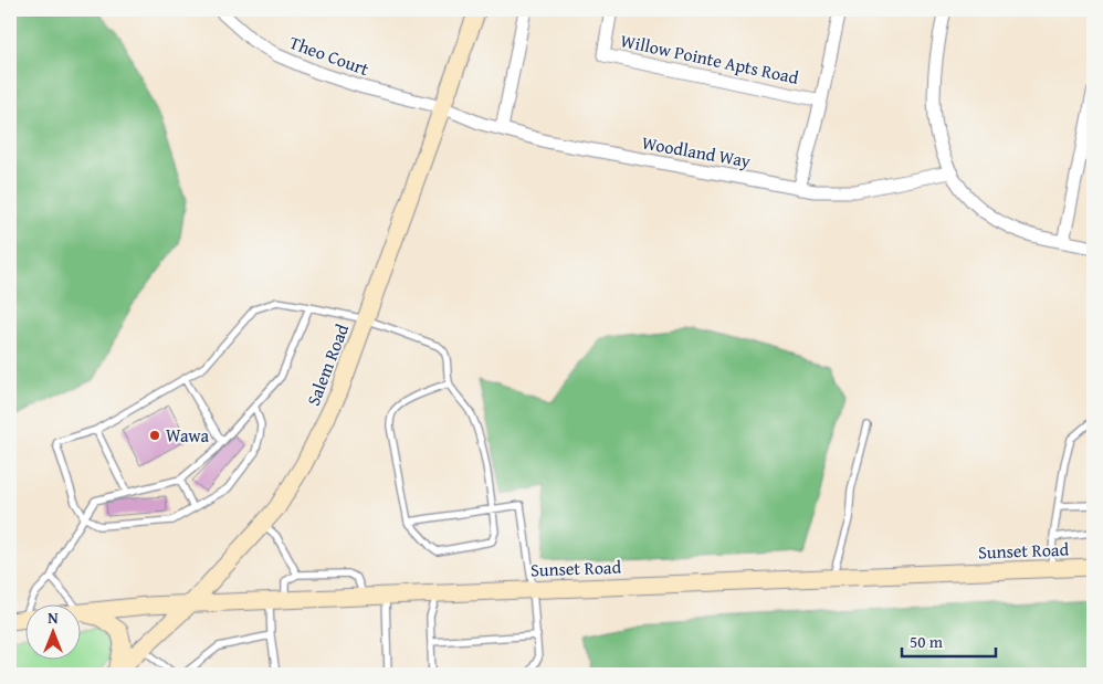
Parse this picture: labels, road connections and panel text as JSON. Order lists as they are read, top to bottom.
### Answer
{
  "streets": {
    "street": [
      "Theo Court",
      "Willow Pointe Apts Road",
      "Woodland Way",
      "Salem Road",
      "Sunset Road"
    ]
  },
  "crossings": [
    ["Theo Court", "Woodland Way"],
    ["Theo Court", "Salem Road"],
    ["Woodland Way", "Salem Road"],
    ["Salem Road", "Sunset Road"]
  ],
  "places": ["Wawa"],
  "scale_bar": "50 m",
  "north": "top"
}
